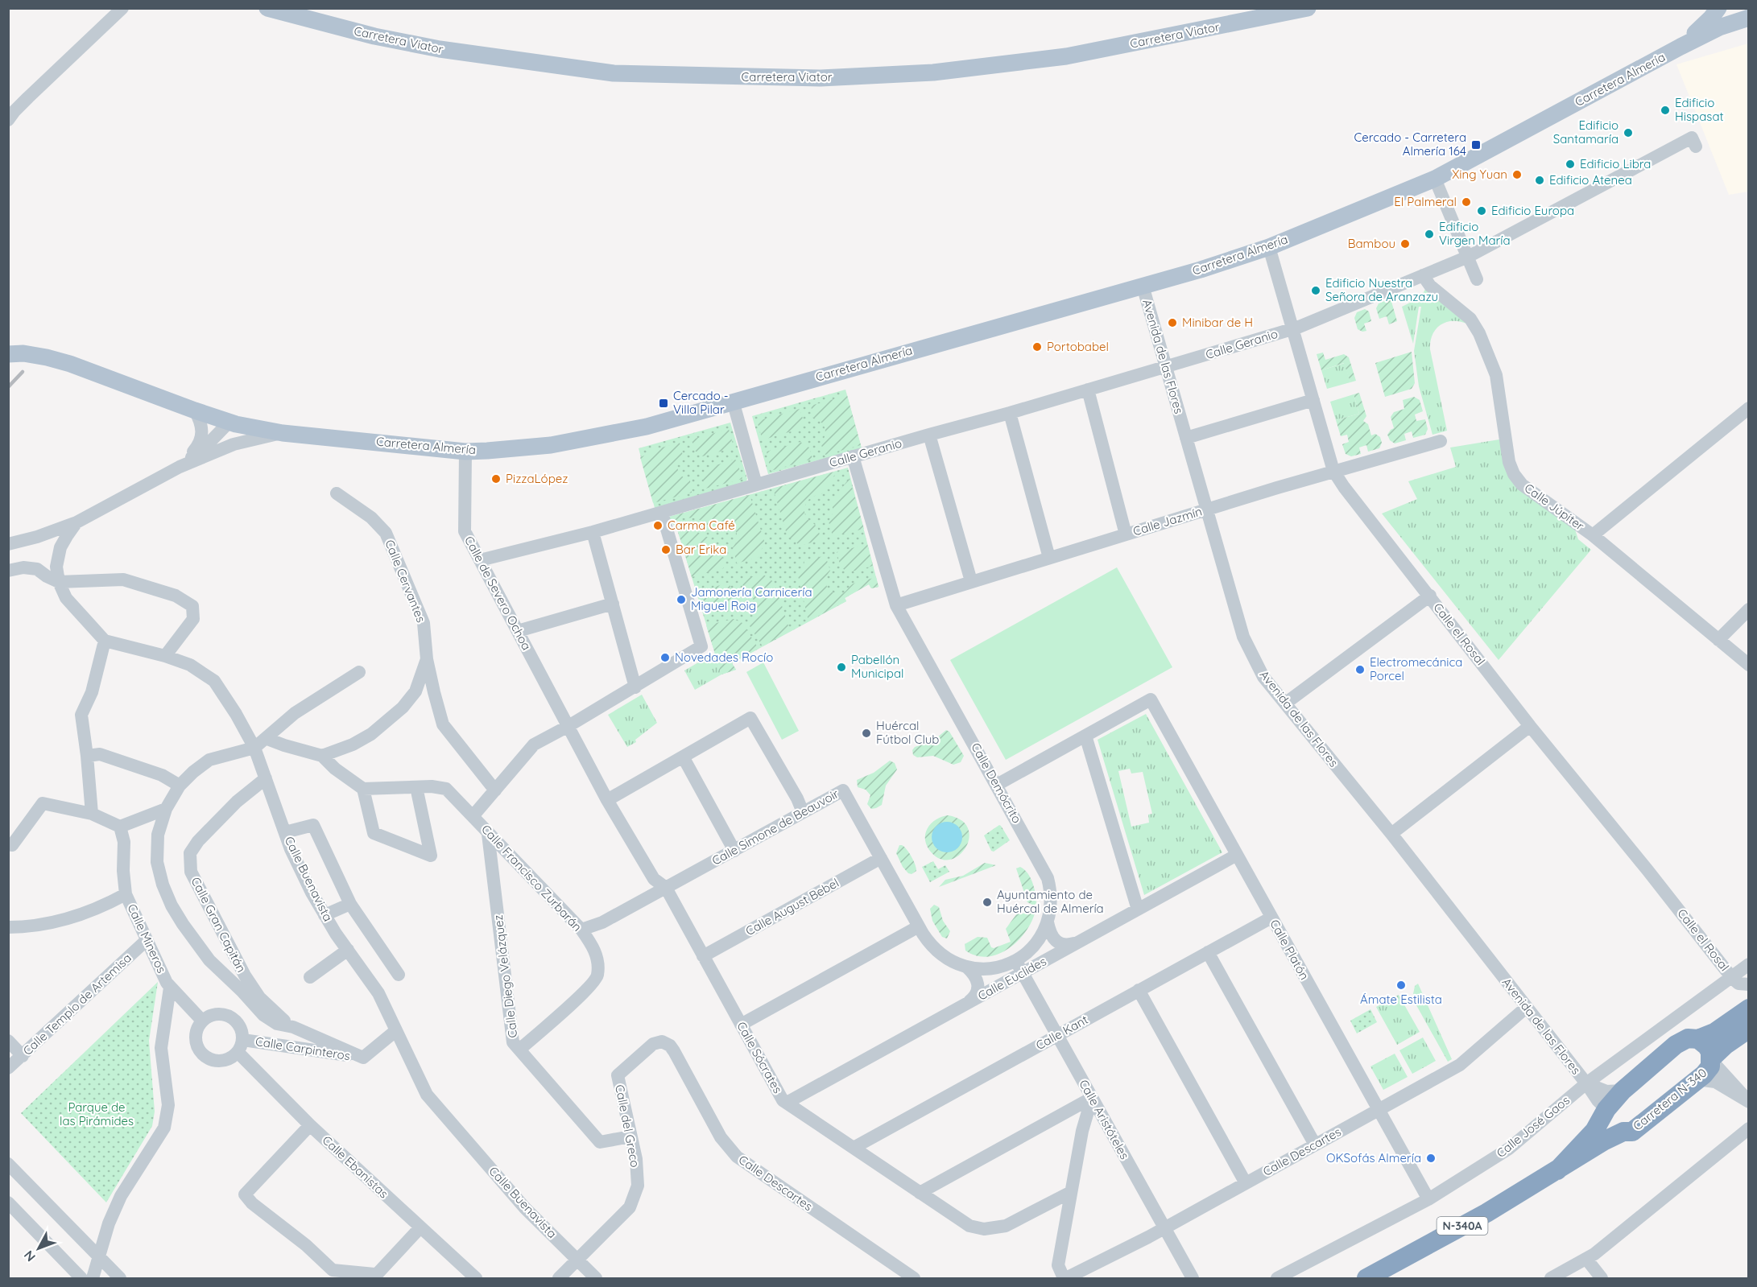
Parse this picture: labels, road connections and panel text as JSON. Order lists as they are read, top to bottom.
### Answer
{
  "streets": {
    "highway": ["Carretera N-340", "N-340A"],
    "main road": ["Carretera Viator", "Carretera Almería"],
    "street": [
      "Calle Geranio",
      "Avenida de las Flores",
      "Calle Júpiter",
      "Calle Jazmín",
      "Calle Cervantes",
      "Calle de Severo Ochoa",
      "Calle el Rosal",
      "Calle Demócrito",
      "Calle Simone de Beauvoir",
      "Calle Francisco Zurbarán",
      "Calle Buenavista",
      "Calle August Bebel",
      "Calle Gran Capitán",
      "Calle Mineros",
      "Calle Platón",
      "Calle Diego Velázquez",
      "Calle Euclides",
      "Calle Templo de Artemisa",
      "Calle Kant",
      "Calle Carpinteros",
      "Calle Sócrates",
      "Calle Aristóteles",
      "Calle del Greco",
      "Calle José Gaos",
      "Calle Descartes",
      "Calle Ebanistas"
    ]
  },
  "crossings": [
    ["Carretera Almería", "Avenida de las Flores"],
    ["Carretera Almería", "Calle de Severo Ochoa"],
    ["Carretera Almería", "Calle el Rosal"],
    ["Calle Geranio", "Avenida de las Flores"],
    ["Calle Geranio", "Calle Júpiter"],
    ["Calle Geranio", "Calle de Severo Ochoa"],
    ["Calle Geranio", "Calle el Rosal"],
    ["Calle Geranio", "Calle Demócrito"],
    ["Avenida de las Flores", "Calle Jazmín"],
    ["Avenida de las Flores", "Carretera N-340"],
    ["Avenida de las Flores", "Calle José Gaos"],
    ["Avenida de las Flores", "Calle Descartes"],
    ["Calle Jazmín", "Calle el Rosal"],
    ["Calle Jazmín", "Calle Demócrito"],
    ["Calle de Severo Ochoa", "Calle Sócrates"],
    ["Calle el Rosal", "Calle José Gaos"],
    ["Calle Demócrito", "Calle Aristóteles"],
    ["Calle Simone de Beauvoir", "Calle Francisco Zurbarán"],
    ["Calle Simone de Beauvoir", "Calle August Bebel"],
    ["Calle Simone de Beauvoir", "Calle Sócrates"],
    ["Calle Francisco Zurbarán", "Calle Diego Velázquez"],
    ["Calle Buenavista", "Calle Gran Capitán"],
    ["Calle Buenavista", "Calle del Greco"],
    ["Calle August Bebel", "Calle Sócrates"],
    ["Calle Gran Capitán", "Calle Carpinteros"],
    ["Calle Mineros", "Calle Templo de Artemisa"],
    ["Calle Mineros", "Calle Carpinteros"],
    ["Calle Mineros", "Calle Ebanistas"],
    ["Calle Platón", "Calle Euclides"],
    ["Calle Platón", "Calle Kant"],
    ["Calle Platón", "Calle José Gaos"],
    ["Calle Platón", "Calle Descartes"],
    ["Calle Diego Velázquez", "Calle del Greco"],
    ["Calle Euclides", "Calle Sócrates"],
    ["Calle Euclides", "Calle Aristóteles"],
    ["Calle Kant", "Calle Sócrates"],
    ["Calle Kant", "Calle Aristóteles"],
    ["Calle Carpinteros", "Calle Ebanistas"],
    ["Carretera N-340", "N-340A"],
    ["Calle Aristóteles", "Calle Descartes"],
    ["Calle del Greco", "Calle Descartes"]
  ],
  "parks": ["Parque de las Pirámides"],
  "places": {
    "other": [
      "Edificio Hispasat",
      "Edificio Santamaría",
      "Edificio Libra",
      "Xing Yuan",
      "Edificio Atenea",
      "El Palmeral",
      "Edificio Europa",
      "Edificio Virgen María",
      "Bambou",
      "Edificio Nuestra Señora de Aranzazu",
      "Minibar de H",
      "Portobabel",
      "PizzaLópez",
      "Carma Café",
      "Bar Erika",
      "Jamonería Carnicería Miguel Roig",
      "Novedades Rocío",
      "Pabellón Municipal",
      "Electromecánica Porcel",
      "Huércal Fútbol Club",
      "Ayuntamiento de Huércal de Almería",
      "Ámate Estilista",
      "OKSofás Almería"
    ],
    "transit": ["Cercado - Carretera Almería 164", "Cercado - Villa Pilar"]
  },
  "north": "bottom left"
}
